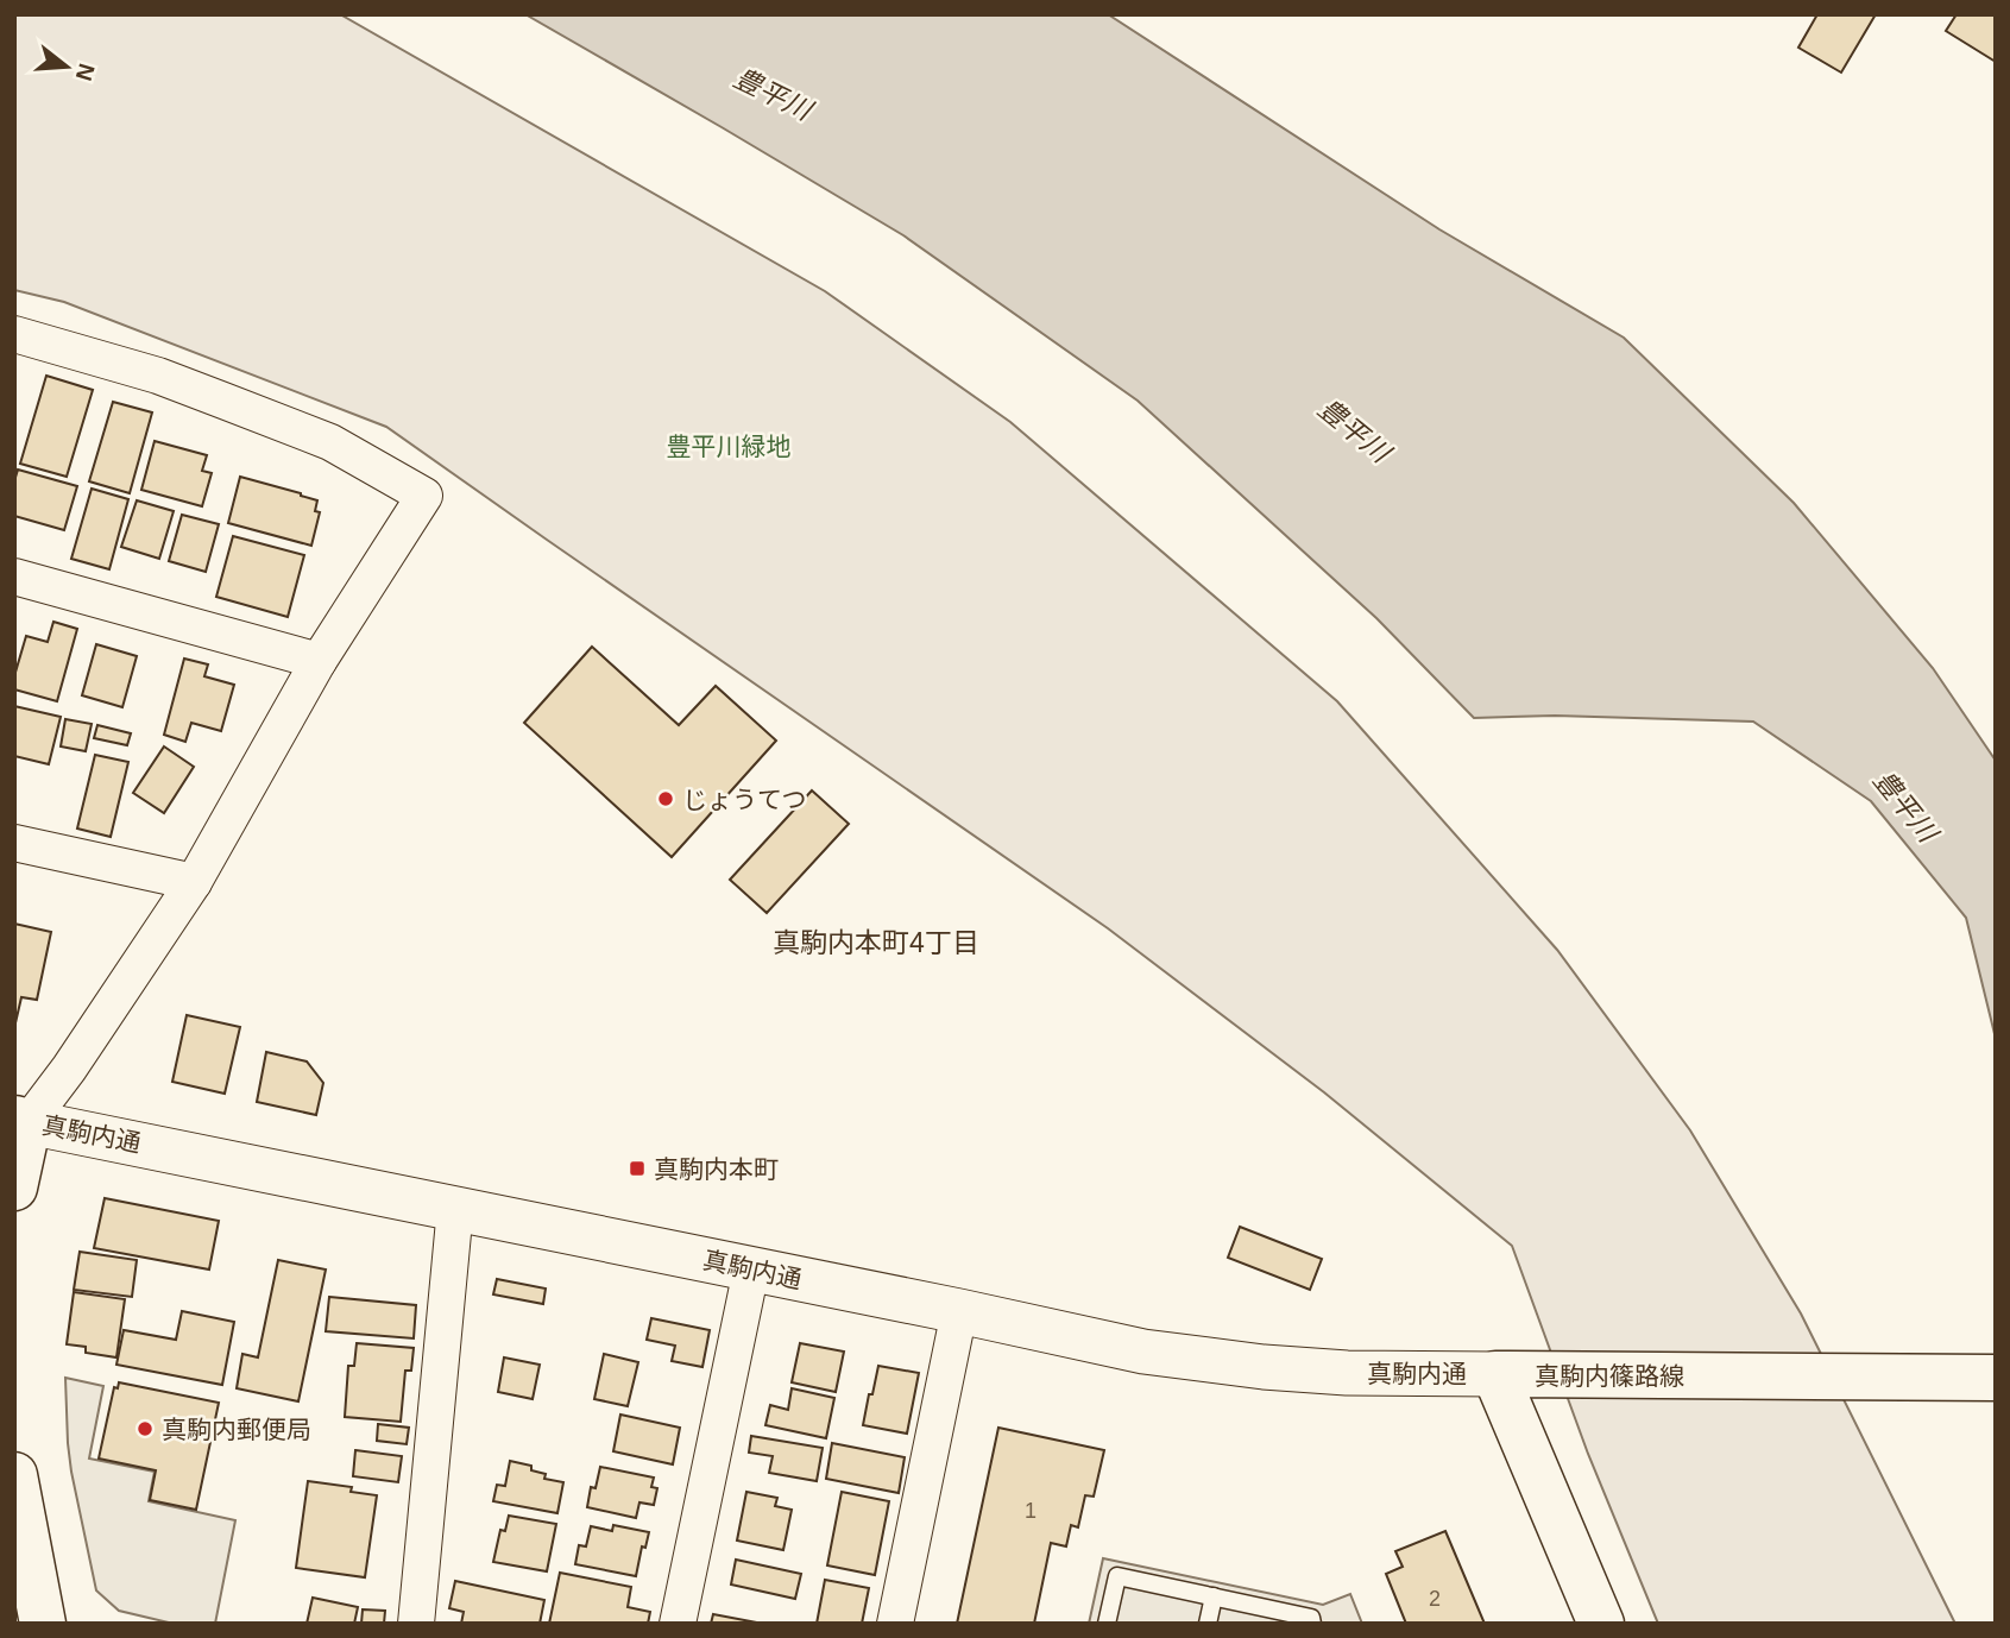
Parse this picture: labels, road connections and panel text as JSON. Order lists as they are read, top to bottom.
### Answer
{
  "streets": {
    "main road": ["真駒内篠路線"],
    "street": ["真駒内通"]
  },
  "crossings": [
    ["真駒内通", "真駒内篠路線"]
  ],
  "districts": ["真駒内本町4丁目"],
  "water": ["豊平川"],
  "parks": ["豊平川緑地"],
  "places": {
    "other": ["じょうてつ", "真駒内郵便局"],
    "transit": ["真駒内本町"]
  },
  "house_numbers": ["1", "2"],
  "north": "right"
}
